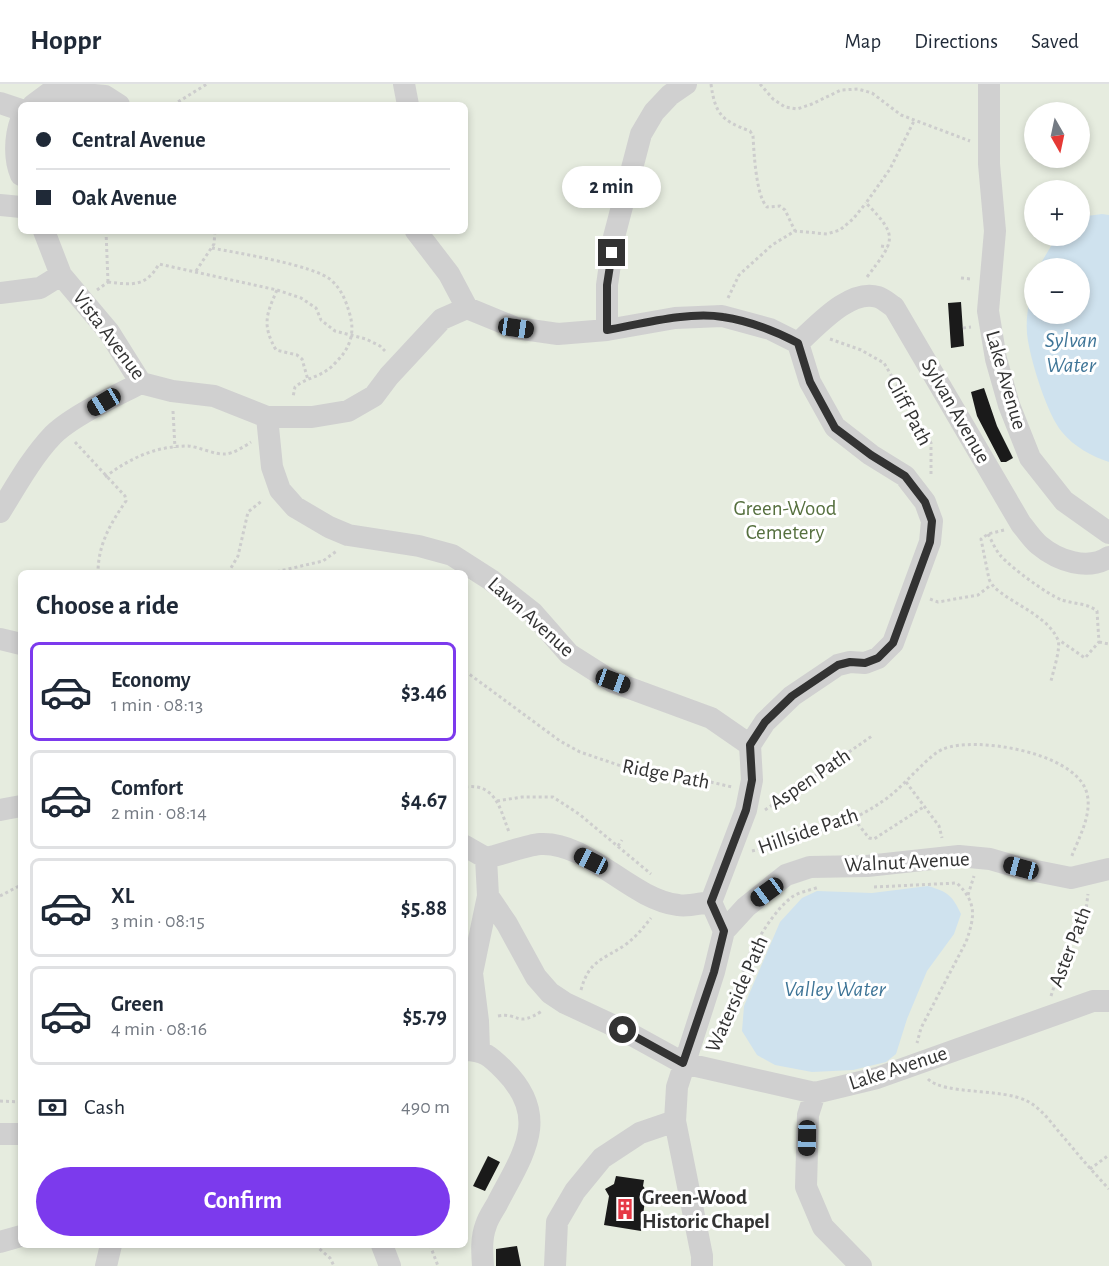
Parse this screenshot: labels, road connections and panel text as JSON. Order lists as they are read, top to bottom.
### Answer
{
  "streets": {
    "lane": [
      "Vista Avenue",
      "Lake Avenue",
      "Sylvan Avenue",
      "Lawn Avenue",
      "Walnut Avenue"
    ],
    "path": [
      "Cliff Path",
      "Ridge Path",
      "Aspen Path",
      "Hillside Path",
      "Aster Path",
      "Waterside Path"
    ]
  },
  "crossings": [
    ["Vista Avenue", "Lawn Avenue"],
    ["Lake Avenue", "Aster Path"],
    ["Lake Avenue", "Waterside Path"],
    ["Hillside Path", "Walnut Avenue"],
    ["Hillside Path", "Aster Path"],
    ["Walnut Avenue", "Aster Path"]
  ],
  "water": ["Sylvan Water", "Valley Water"],
  "parks": ["Green-Wood Cemetery"],
  "places": {
    "building": ["Green-Wood Historic Chapel"]
  },
  "north": "bottom",
  "page": {
    "header": "Hoppr",
    "nav": ["Map", "Directions", "Saved"],
    "map_buttons": ["+", "−"],
    "banner": ["Central Avenue", "Oak Avenue"],
    "bubble": "2 min",
    "heading": "Choose a ride",
    "list": [
      {
        "name": "Economy",
        "note": "1 min · 08:13",
        "value": "$3.46"
      },
      {
        "name": "Comfort",
        "note": "2 min · 08:14",
        "value": "$4.67"
      },
      {
        "name": "XL",
        "note": "3 min · 08:15",
        "value": "$5.88"
      },
      {
        "name": "Green",
        "note": "4 min · 08:16",
        "value": "$5.79"
      }
    ],
    "pay": ["Cash", "490 m"],
    "buttons": "Confirm"
  }
}
